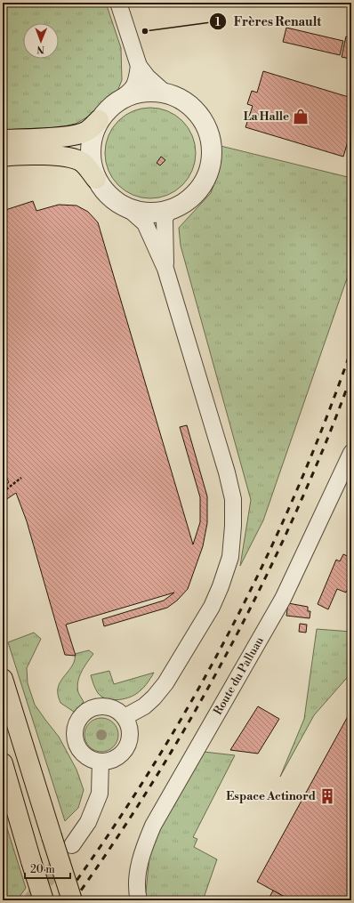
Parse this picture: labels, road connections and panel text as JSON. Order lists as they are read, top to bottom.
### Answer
{
  "streets": {
    "street": ["Route du Palluau"]
  },
  "places": {
    "other": ["Frères Renault"],
    "shop": ["La Halle"],
    "building": ["Espace Actinord"]
  },
  "scale_bar": "20 m",
  "north": "bottom"
}
